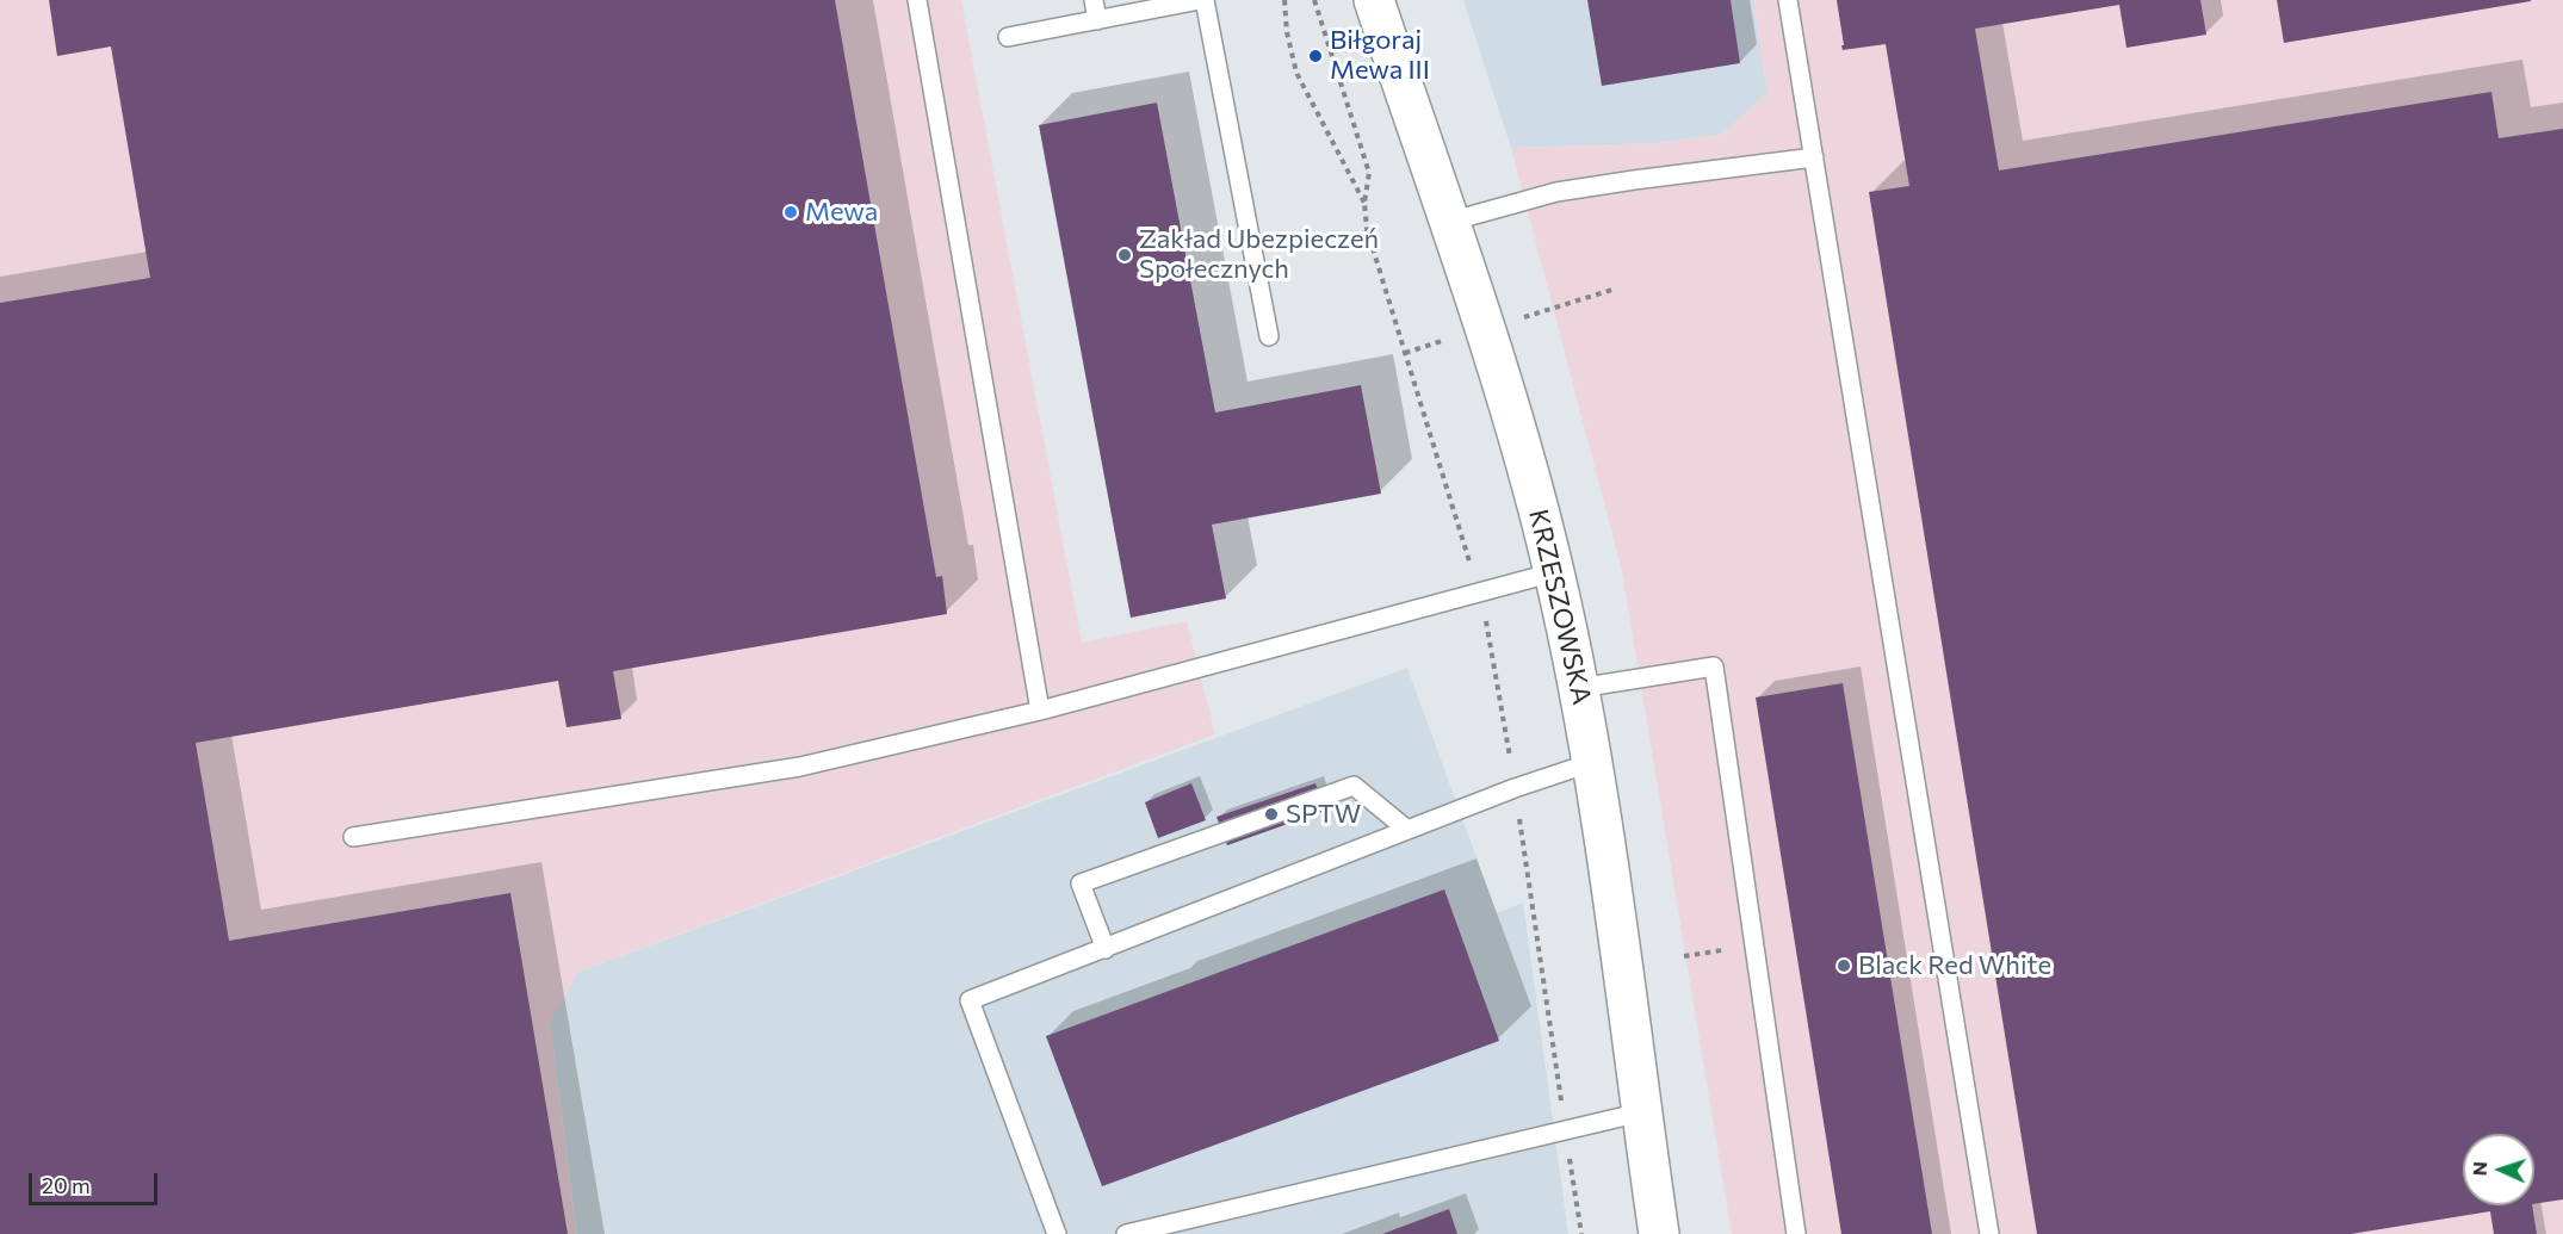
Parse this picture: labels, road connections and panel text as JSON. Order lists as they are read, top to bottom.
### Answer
{
  "streets": {
    "main road": ["KRZESZOWSKA"]
  },
  "places": [
    "Biłgoraj Mewa III",
    "Mewa",
    "Zakład Ubezpieczeń Społecznych",
    "SPTW",
    "Black Red White"
  ],
  "scale_bar": "20 m",
  "north": "left"
}
